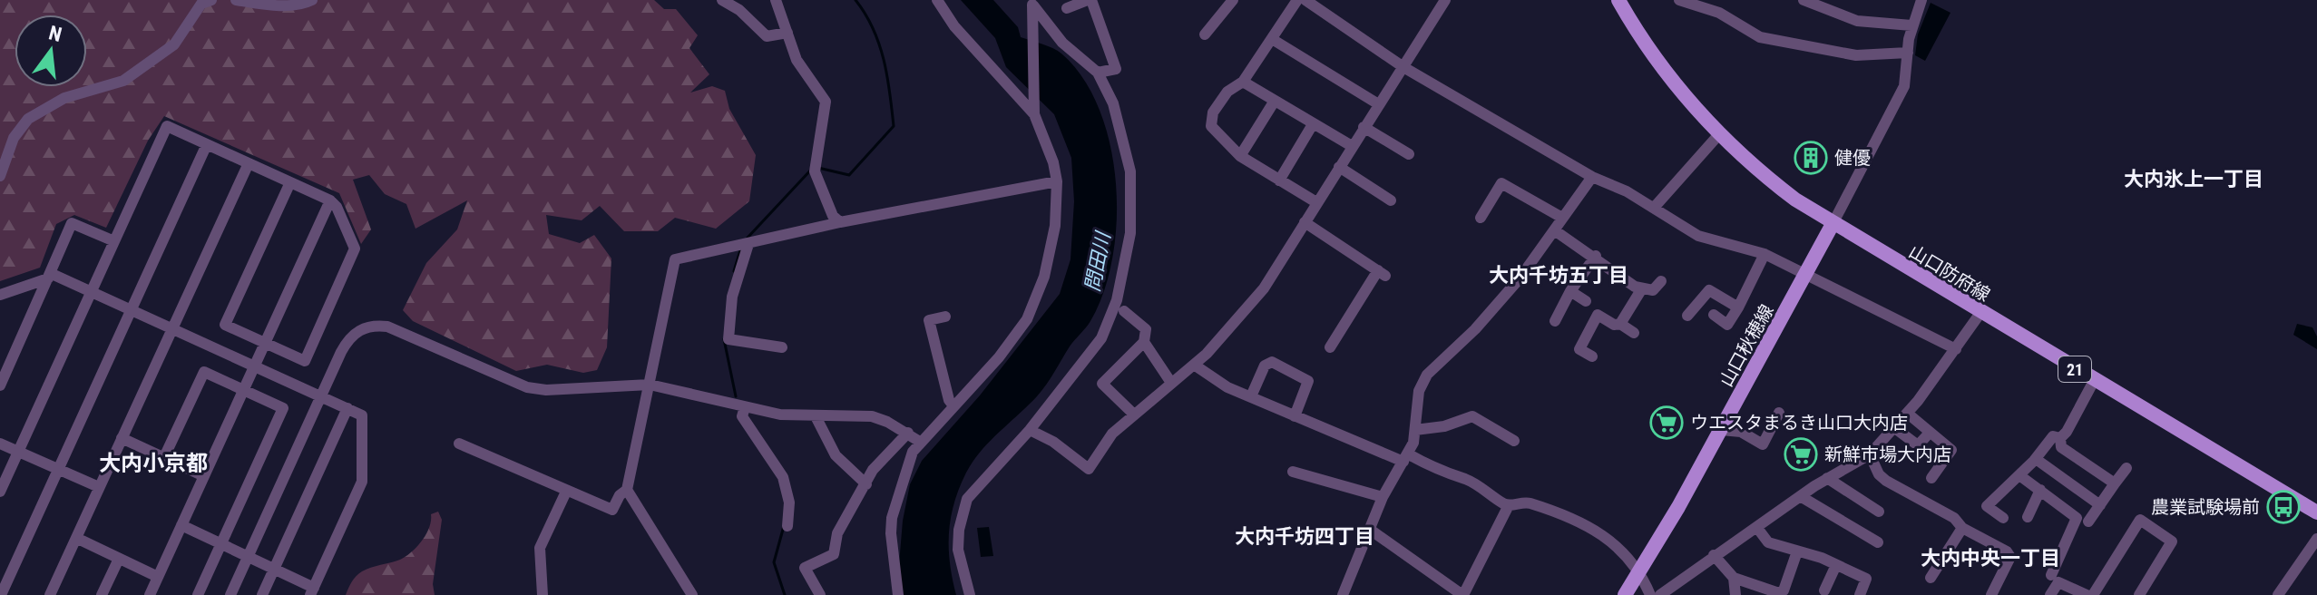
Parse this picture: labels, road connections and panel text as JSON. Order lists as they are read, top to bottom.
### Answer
{
  "streets": {
    "main road": ["山口防府線", "山口秋穂線", "21"]
  },
  "crossings": [
    ["山口防府線", "山口秋穂線"]
  ],
  "districts": [
    "大内氷上一丁目",
    "大内千坊五丁目",
    "大内小京都",
    "大内千坊四丁目",
    "大内中央一丁目"
  ],
  "water": ["問田川"],
  "places": {
    "building": ["健優"],
    "supermarket": ["ウエスタまるき山口大内店", "新鮮市場大内店"],
    "bus stop": ["農業試験場前"]
  },
  "north": "top"
}
